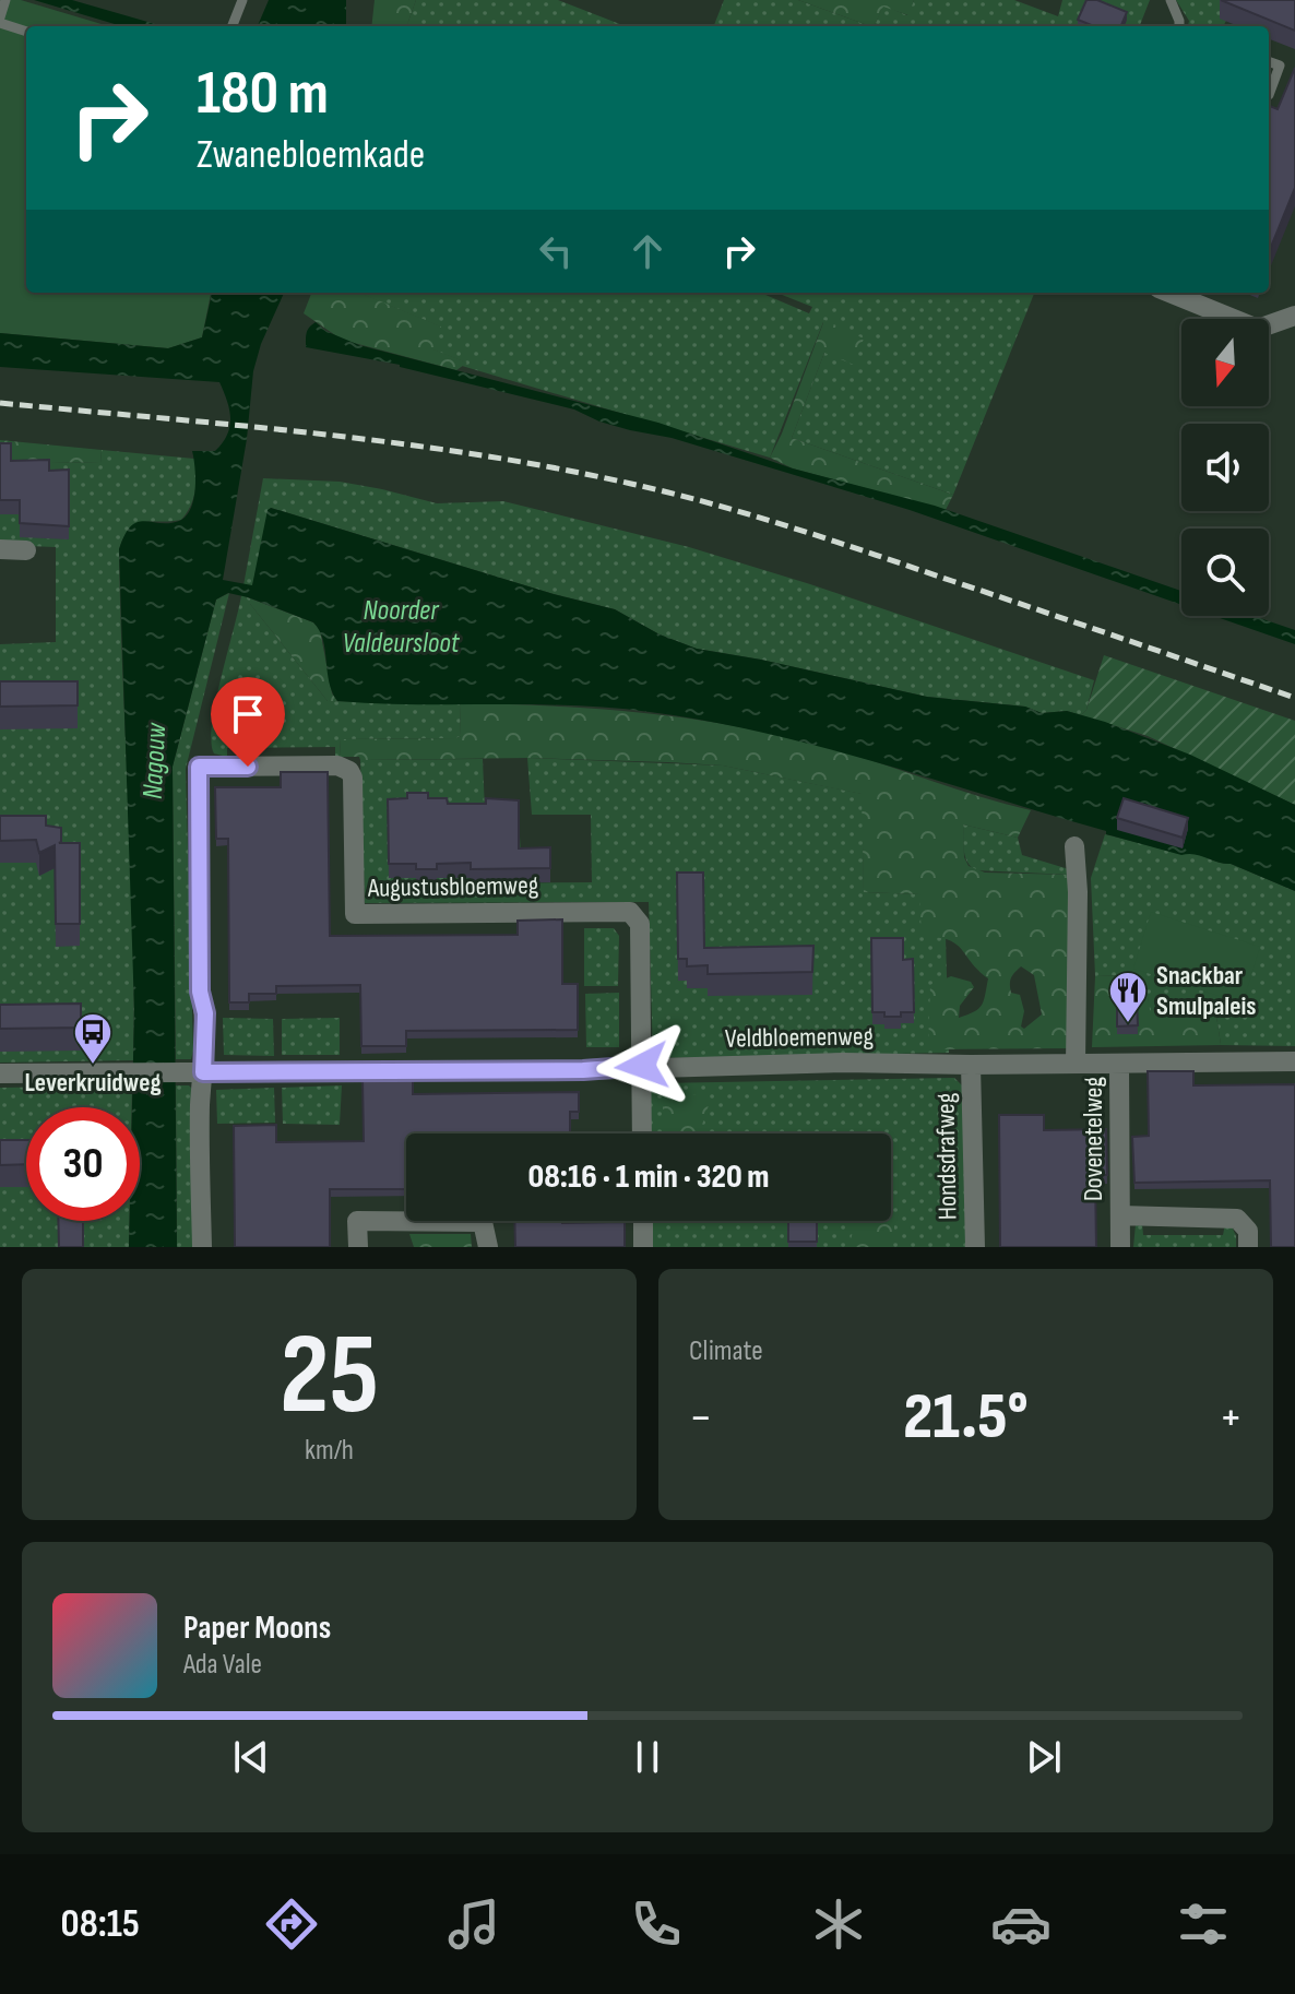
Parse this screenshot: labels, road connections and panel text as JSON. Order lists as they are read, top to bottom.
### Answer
{
  "streets": {
    "street": [
      "Augustusbloemweg",
      "Veldbloemenweg",
      "Dovenetelweg",
      "Hondsdrafweg"
    ]
  },
  "crossings": [
    ["Augustusbloemweg", "Veldbloemenweg"],
    ["Veldbloemenweg", "Dovenetelweg"],
    ["Veldbloemenweg", "Hondsdrafweg"]
  ],
  "water": ["Noorder Valdeursloot", "Nagouw"],
  "places": {
    "restaurant": ["Snackbar Smulpaleis"],
    "bus stop": ["Leverkruidweg"]
  },
  "north": "bottom",
  "page": {
    "turn": ["180 m", "Zwanebloemkade"],
    "limit": "30",
    "trip": "08:16 · 1 min · 320 m",
    "tile": [
      ["25", "km/h"],
      "Climate"
    ],
    "heat": ["−", "21.5°", "+"],
    "song": ["Paper Moons", "Ada Vale"],
    "tabs": "08:15"
  }
}
